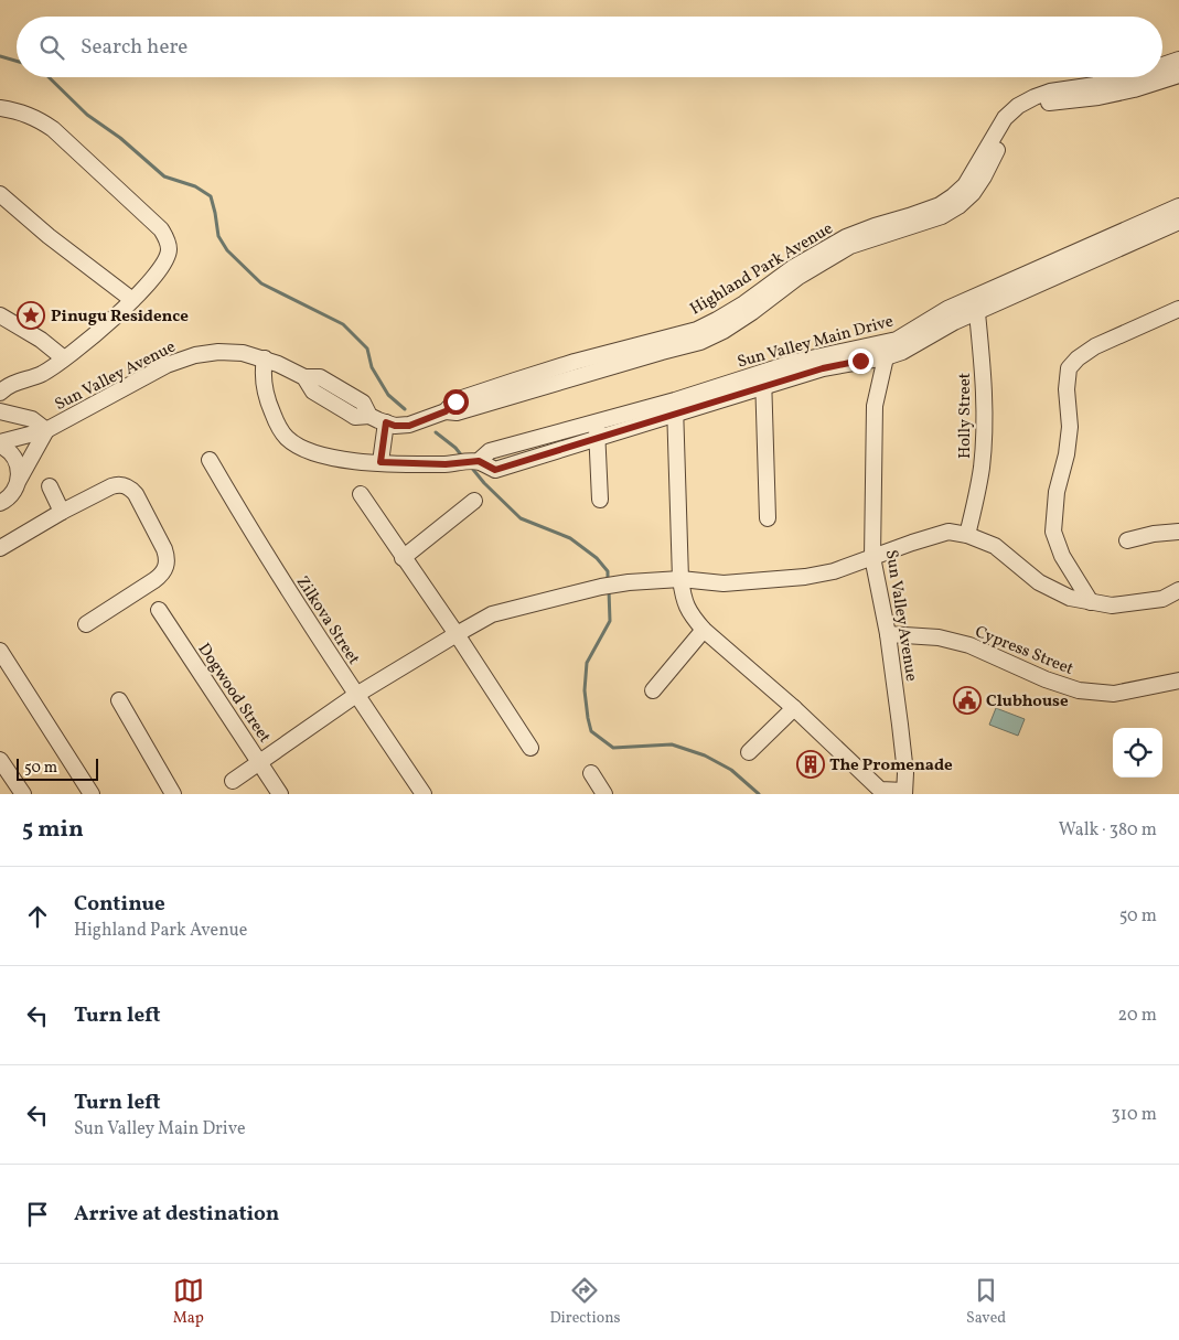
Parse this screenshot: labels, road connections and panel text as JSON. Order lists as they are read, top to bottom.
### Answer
{
  "streets": {
    "street": [
      "Highland Park Avenue",
      "Sun Valley Main Drive",
      "Sun Valley Avenue",
      "Holly Street",
      "Zilkova Street",
      "Cypress Street",
      "Dogwood Street"
    ]
  },
  "crossings": [
    ["Highland Park Avenue", "Sun Valley Main Drive"],
    ["Highland Park Avenue", "Sun Valley Avenue"],
    ["Sun Valley Main Drive", "Sun Valley Avenue"],
    ["Sun Valley Main Drive", "Holly Street"],
    ["Sun Valley Avenue", "Cypress Street"]
  ],
  "places": {
    "place": ["Pinugu Residence"],
    "public building": ["Clubhouse"],
    "building": ["The Promenade"]
  },
  "scale_bar": "50 m",
  "page": {
    "search": "Search here",
    "scale": "50 m",
    "heading": ["5 min", "Walk · 380 m"],
    "list": [
      ["Continue", "Highland Park Avenue", "50 m"],
      ["Turn left", "20 m"],
      ["Turn left", "Sun Valley Main Drive", "310 m"],
      "Arrive at destination"
    ],
    "nav": ["Map", "Directions", "Saved"]
  }
}
